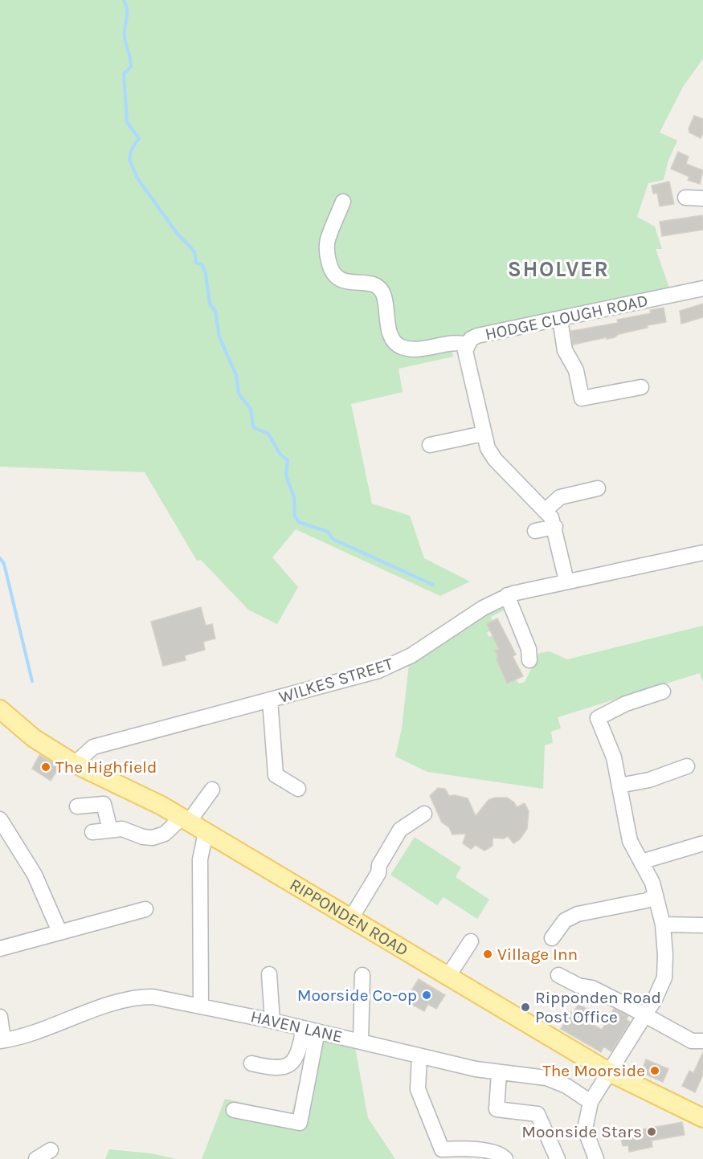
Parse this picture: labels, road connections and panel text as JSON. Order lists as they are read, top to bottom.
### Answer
{
  "streets": {
    "main road": ["RIPPONDEN ROAD"],
    "street": ["HODGE CLOUGH ROAD", "WILKES STREET", "HAVEN LANE"]
  },
  "crossings": [
    ["HODGE CLOUGH ROAD", "WILKES STREET"],
    ["WILKES STREET", "RIPPONDEN ROAD"]
  ],
  "districts": ["SHOLVER"],
  "places": [
    "The Highfield",
    "Village Inn",
    "Moorside Co-op",
    "Ripponden Road Post Office",
    "The Moorside",
    "Moonside Stars"
  ]
}
